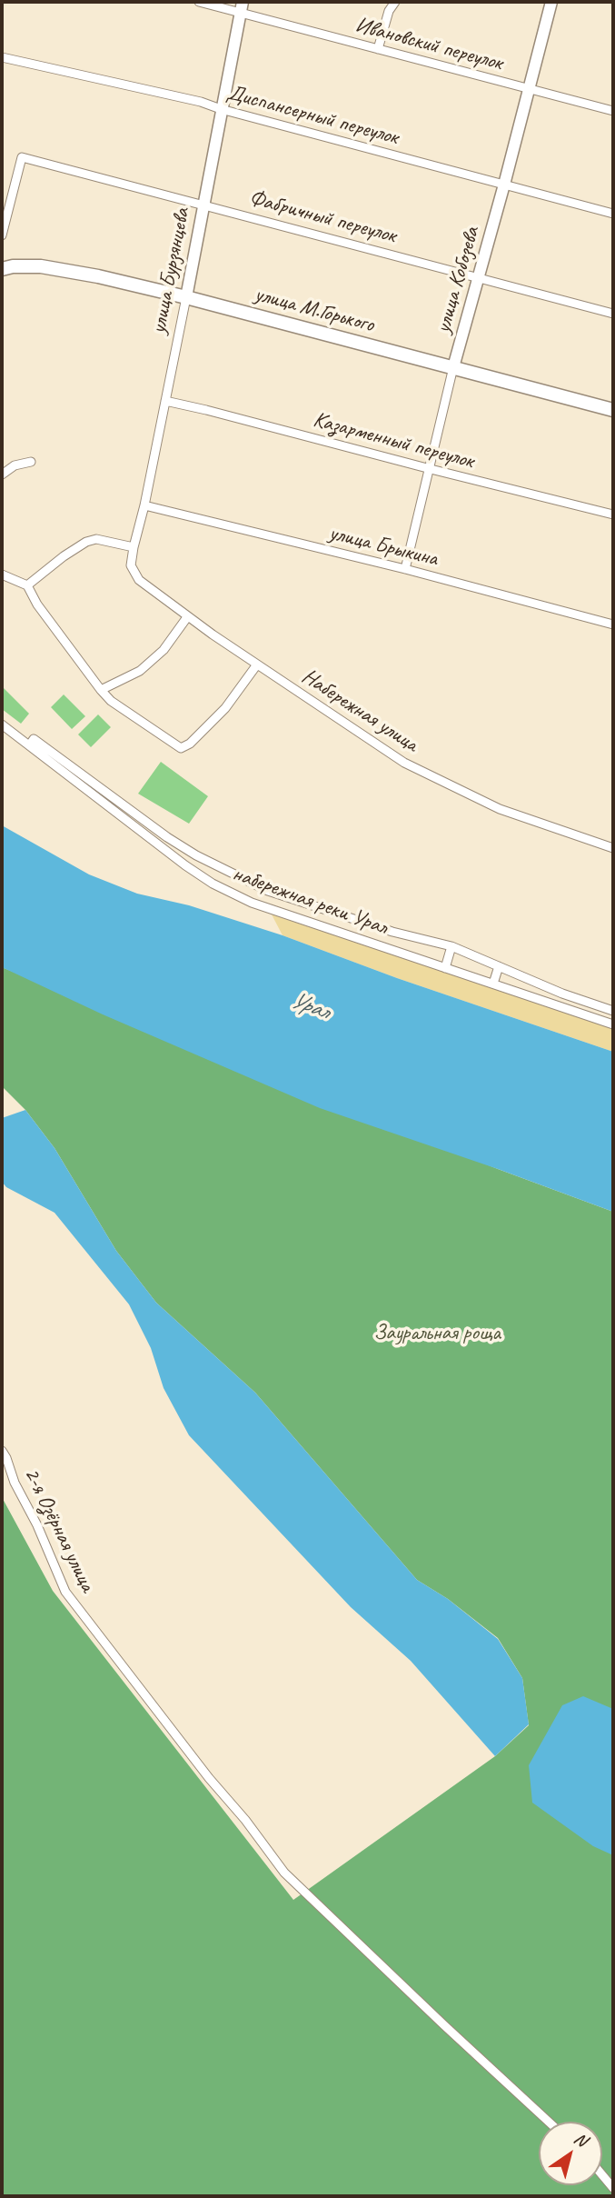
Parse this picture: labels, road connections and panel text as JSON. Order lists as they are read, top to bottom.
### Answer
{
  "streets": {
    "main road": ["улица Бурзянцева", "улица Кобозева", "улица М.Горького"],
    "street": [
      "Ивановский переулок",
      "Диспансерный переулок",
      "Фабричный переулок",
      "Казарменный переулок",
      "улица Брыкина",
      "Набережная улица",
      "набережная реки Урал",
      "2-я Озёрная улица"
    ]
  },
  "crossings": [
    ["Ивановский переулок", "улица Бурзянцева"],
    ["Ивановский переулок", "улица Кобозева"],
    ["Диспансерный переулок", "улица Бурзянцева"],
    ["Диспансерный переулок", "улица Кобозева"],
    ["Фабричный переулок", "улица Бурзянцева"],
    ["Фабричный переулок", "улица Кобозева"],
    ["улица Бурзянцева", "улица М.Горького"],
    ["улица Бурзянцева", "Казарменный переулок"],
    ["улица Бурзянцева", "улица Брыкина"],
    ["улица Бурзянцева", "Набережная улица"],
    ["улица Кобозева", "улица М.Горького"],
    ["улица Кобозева", "Казарменный переулок"],
    ["улица Кобозева", "улица Брыкина"]
  ],
  "water": ["Урал"],
  "parks": ["Зауральная роща"],
  "north": "top right"
}
